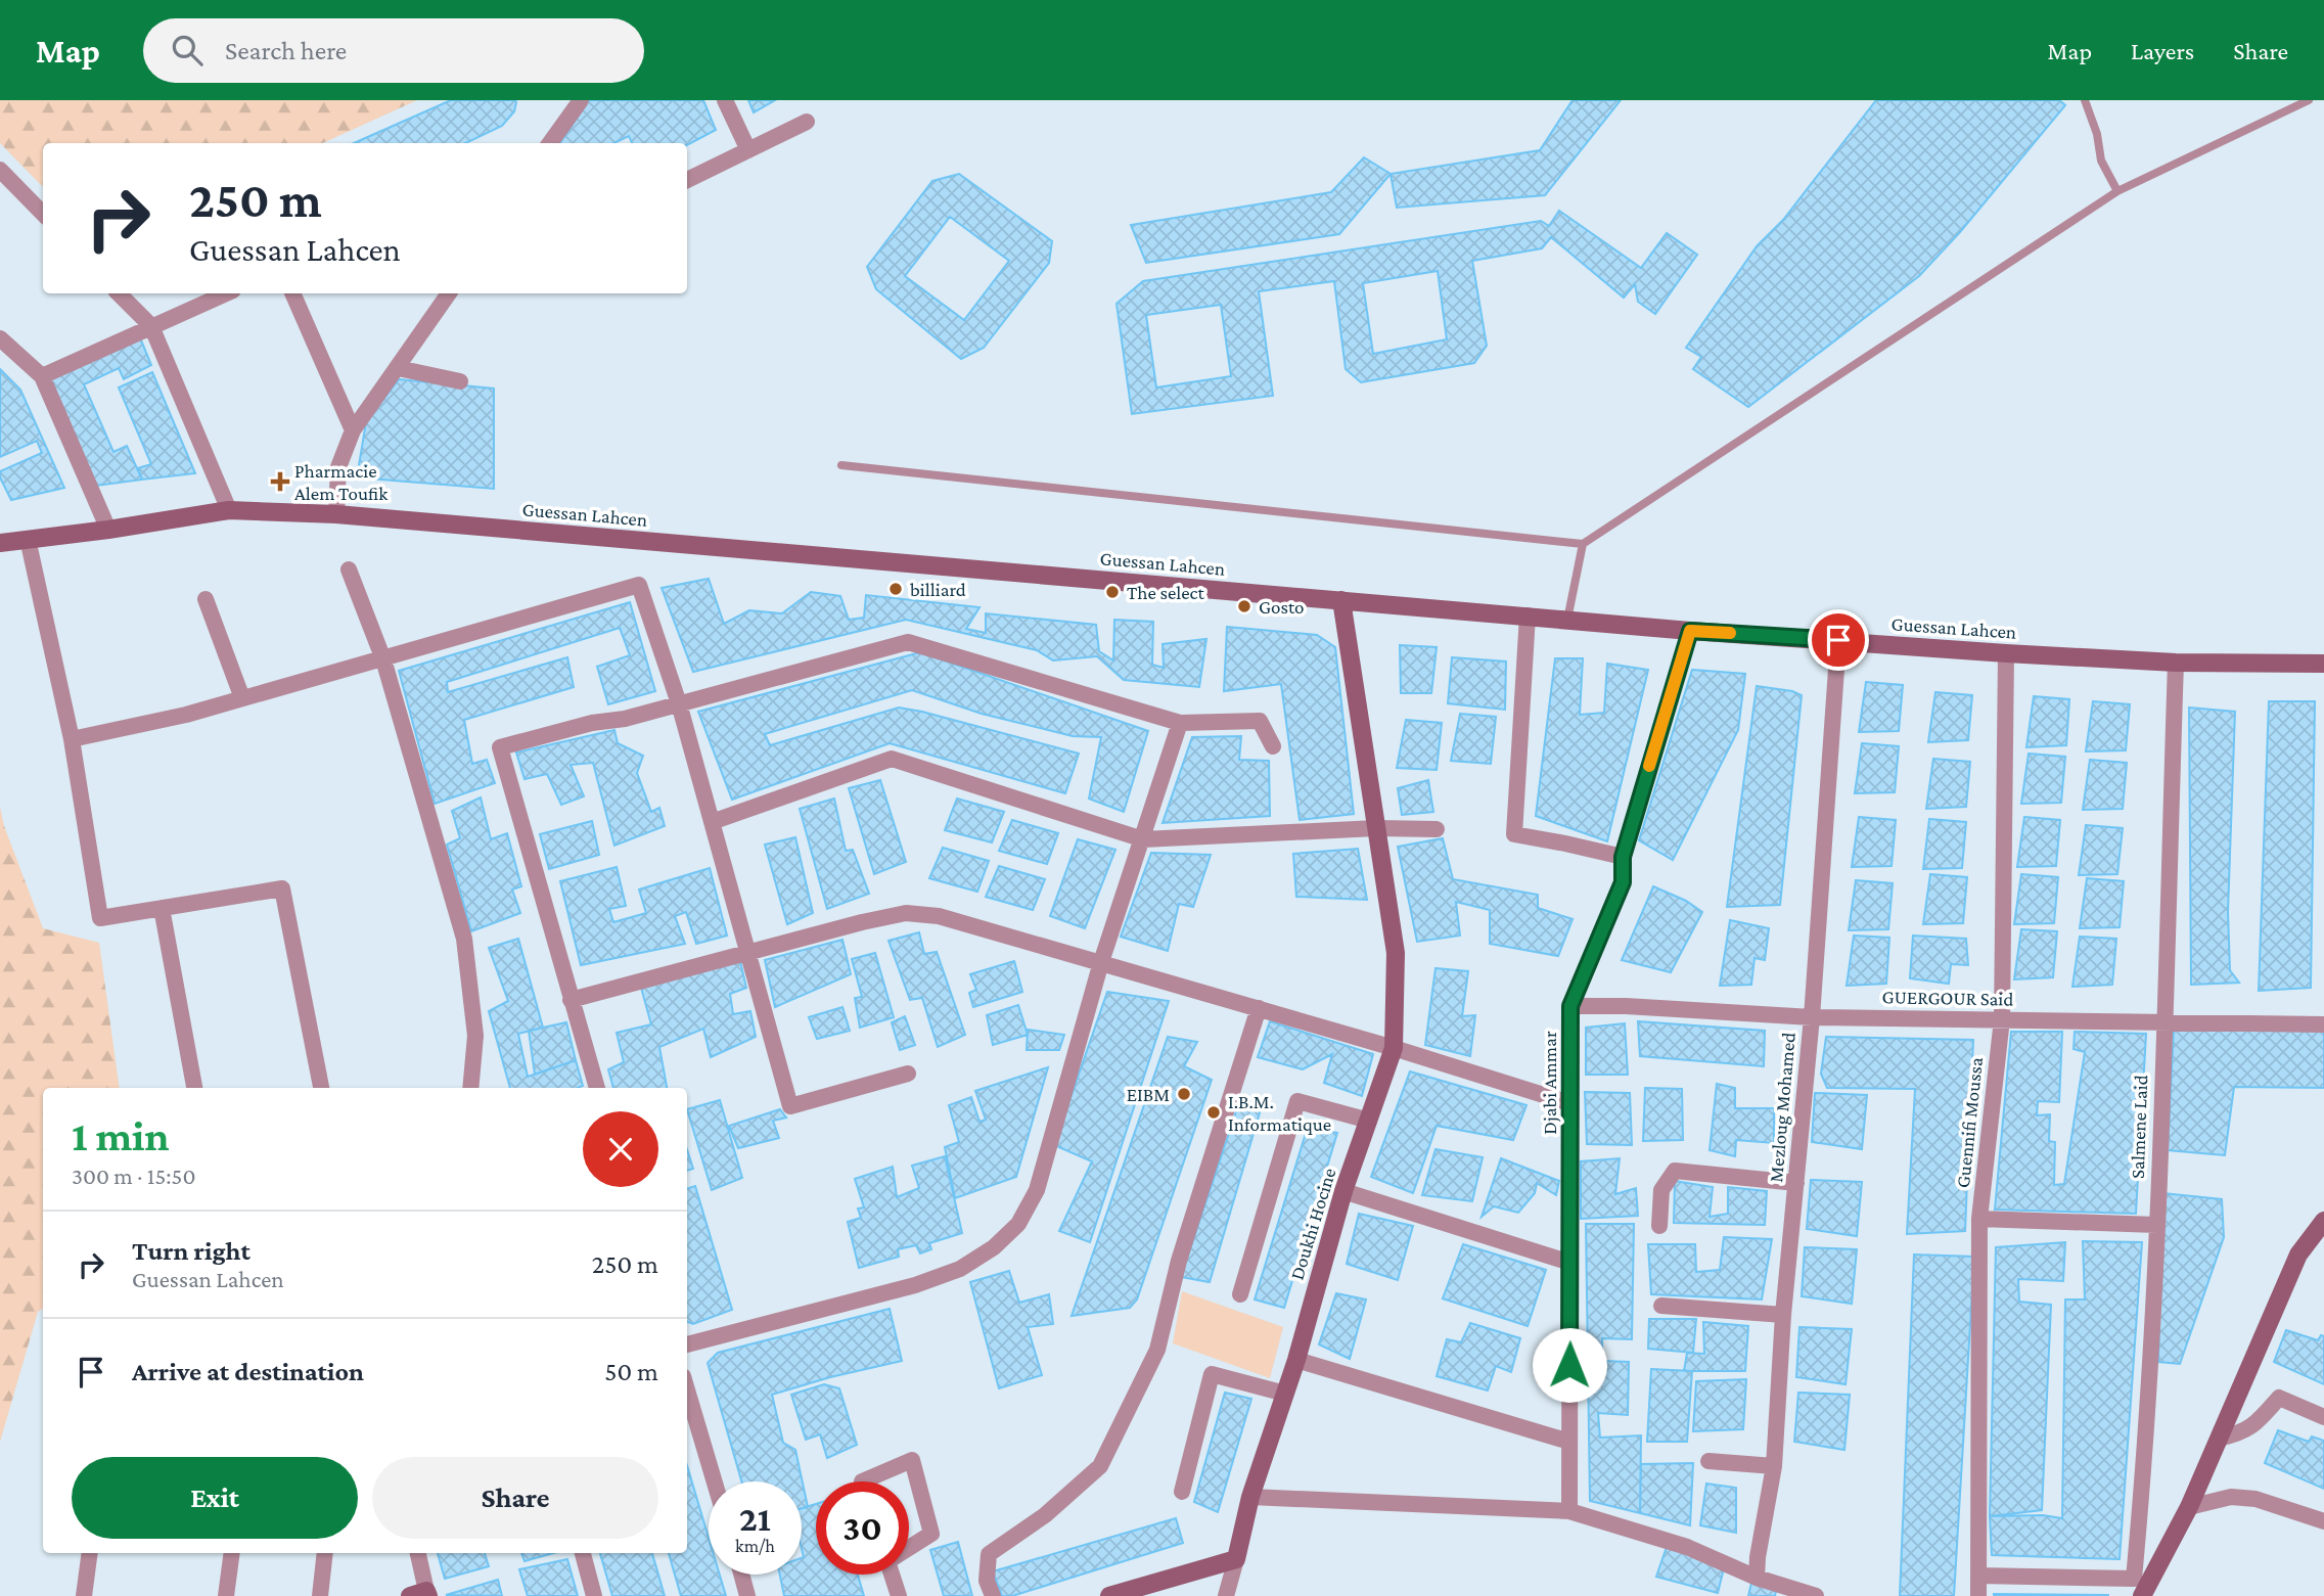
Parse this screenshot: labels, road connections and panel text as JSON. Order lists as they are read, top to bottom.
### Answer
{
  "streets": {
    "main road": ["Guessan Lahcen", "Doukhi Hocine"],
    "street": [
      "GUERGOUR Said",
      "Djabi Ammar",
      "Mezloug Mohamed",
      "Guennifi Moussa",
      "Salmene Laid"
    ]
  },
  "crossings": [
    ["Guessan Lahcen", "Djabi Ammar"],
    ["Guessan Lahcen", "Mezloug Mohamed"],
    ["Guessan Lahcen", "Guennifi Moussa"],
    ["Guessan Lahcen", "Salmene Laid"],
    ["Guessan Lahcen", "Doukhi Hocine"],
    ["GUERGOUR Said", "Djabi Ammar"],
    ["GUERGOUR Said", "Mezloug Mohamed"],
    ["GUERGOUR Said", "Guennifi Moussa"],
    ["GUERGOUR Said", "Salmene Laid"]
  ],
  "places": {
    "health": ["Pharmacie Alem Toufik"],
    "other": [
      "billiard",
      "The select",
      "Gosto",
      "EIBM",
      "I.B.M. Informatique"
    ]
  },
  "page": {
    "header": "Map",
    "search": "Search here",
    "nav": ["Map", "Layers", "Share"],
    "turn": ["250 m", "Guessan Lahcen"],
    "heading": ["1 min", "300 m · 15:50"],
    "list": [
      {
        "name": "Turn right",
        "note": "Guessan Lahcen",
        "value": "250 m"
      },
      {
        "name": "Arrive at destination",
        "value": "50 m"
      }
    ],
    "buttons": ["Exit", "Share"],
    "speed": "21 km/h",
    "limit": "30"
  }
}
